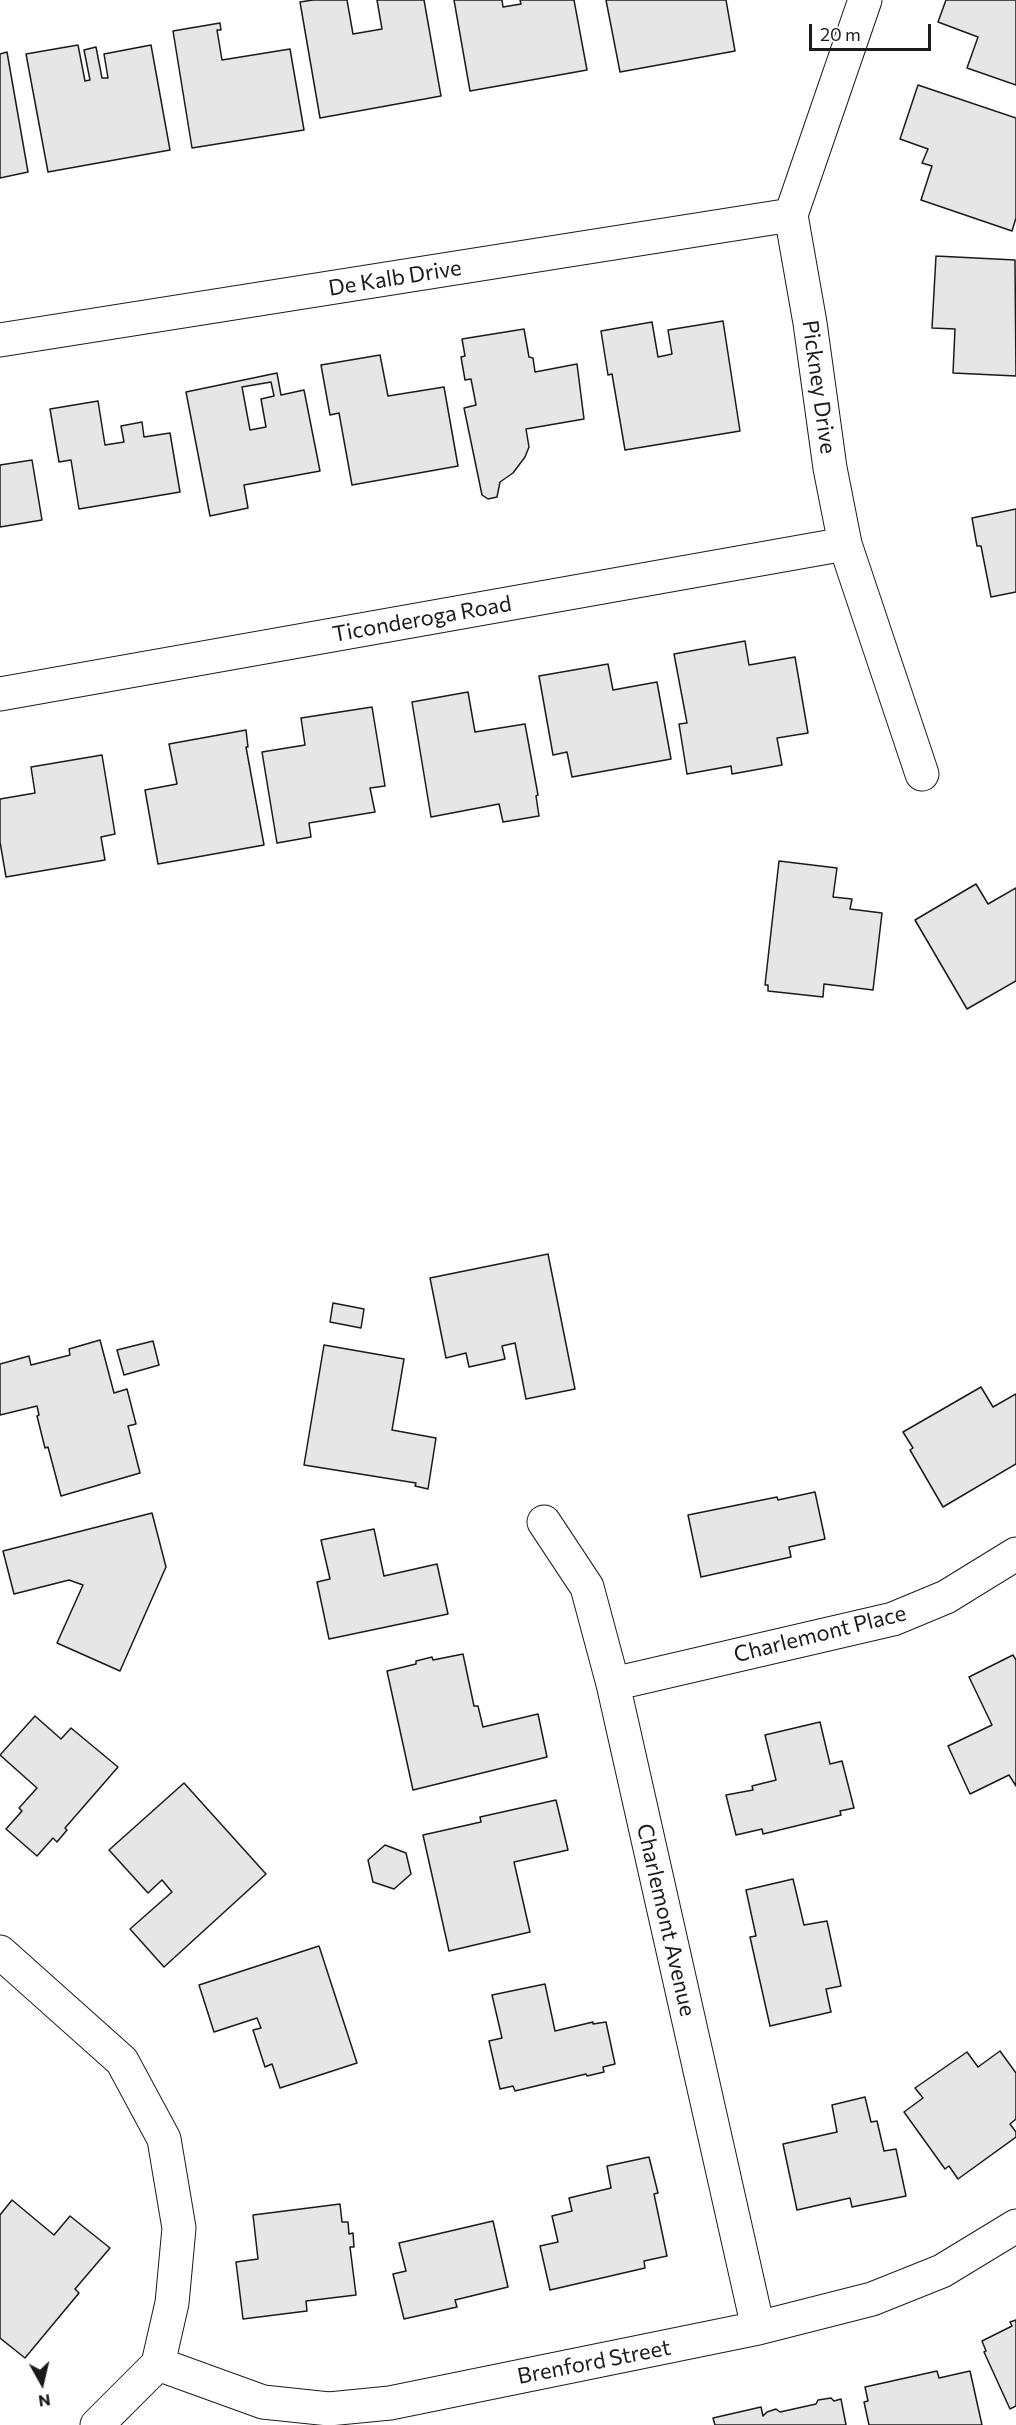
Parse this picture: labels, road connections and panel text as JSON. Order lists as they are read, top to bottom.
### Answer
{
  "streets": {
    "street": [
      "De Kalb Drive",
      "Pickney Drive",
      "Ticonderoga Road",
      "Charlemont Place",
      "Charlemont Avenue",
      "Brenford Street"
    ]
  },
  "crossings": [
    ["De Kalb Drive", "Pickney Drive"],
    ["Pickney Drive", "Ticonderoga Road"],
    ["Charlemont Place", "Charlemont Avenue"],
    ["Charlemont Avenue", "Brenford Street"]
  ],
  "scale_bar": "20 m",
  "north": "bottom"
}
